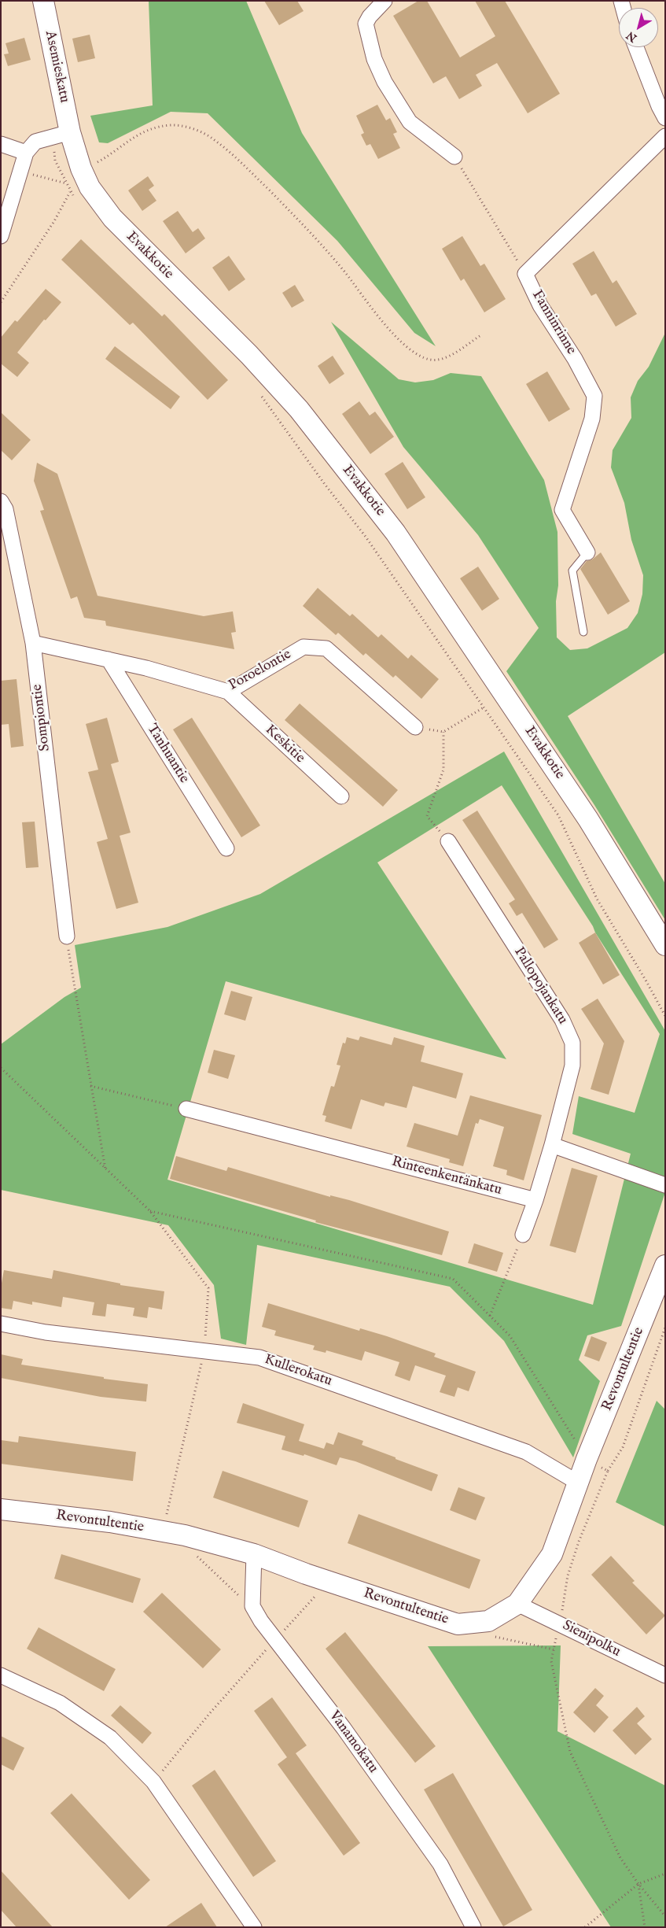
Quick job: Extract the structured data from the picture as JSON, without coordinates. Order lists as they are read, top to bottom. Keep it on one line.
{"streets":{"street":["Asemieskatu","Evakkotie","Fanninrinne","Poroelontie","Sompiontie","Keskitie","Tanhuantie","Pallopojankatu","Rinteenkentänkatu","Revontultentie","Kullerokatu","Sienipolku","Vanamokatu"]},"crossings":[["Asemieskatu","Evakkotie"],["Poroelontie","Sompiontie"],["Poroelontie","Keskitie"],["Poroelontie","Tanhuantie"],["Revontultentie","Kullerokatu"],["Revontultentie","Sienipolku"]],"north":"bottom left"}
